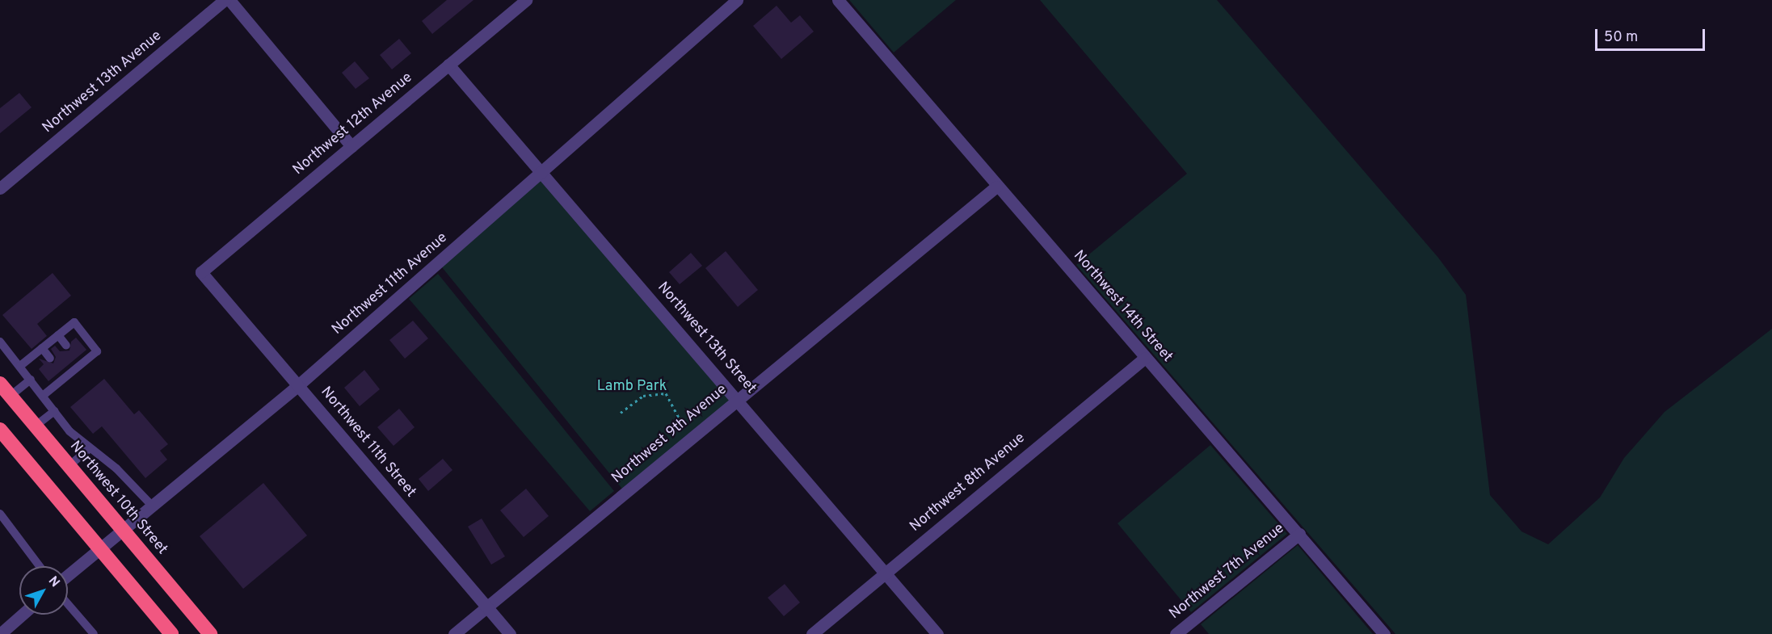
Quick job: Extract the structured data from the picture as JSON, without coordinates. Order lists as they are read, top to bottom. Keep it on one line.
{"streets":{"highway":["Northwest 10th Street"],"street":["Northwest 13th Avenue","Northwest 12th Avenue","Northwest 11th Avenue","Northwest 14th Street","Northwest 13th Street","Northwest 9th Avenue","Northwest 11th Street","Northwest 8th Avenue","Northwest 7th Avenue"]},"crossings":[["Northwest 12th Avenue","Northwest 13th Street"],["Northwest 12th Avenue","Northwest 11th Street"],["Northwest 11th Avenue","Northwest 13th Street"],["Northwest 11th Avenue","Northwest 11th Street"],["Northwest 11th Avenue","Northwest 10th Street"],["Northwest 14th Street","Northwest 9th Avenue"],["Northwest 14th Street","Northwest 8th Avenue"],["Northwest 14th Street","Northwest 7th Avenue"],["Northwest 13th Street","Northwest 9th Avenue"],["Northwest 13th Street","Northwest 8th Avenue"],["Northwest 9th Avenue","Northwest 11th Street"]],"parks":["Lamb Park"],"scale_bar":"50 m","north":"top right"}
